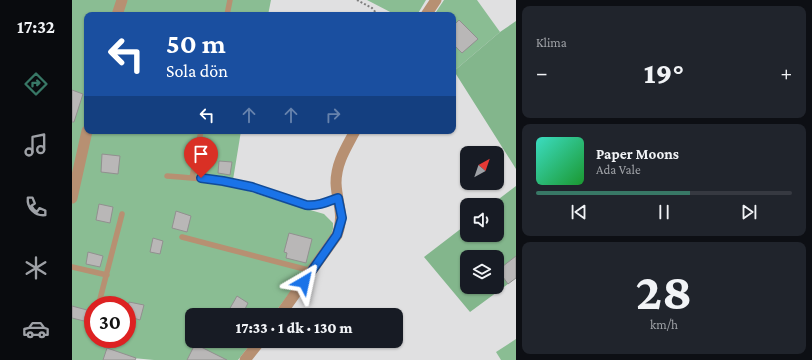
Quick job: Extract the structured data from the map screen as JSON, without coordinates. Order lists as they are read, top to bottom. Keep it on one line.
{"north":"top right","page":{"tabs":"17:32","tile":["Klima",["28","km/h"]],"turn":["50 m","Sola dön"],"heat":["−","19°","+"],"song":["Paper Moons","Ada Vale"],"limit":"30","trip":"17:33 · 1 dk · 130 m"}}
